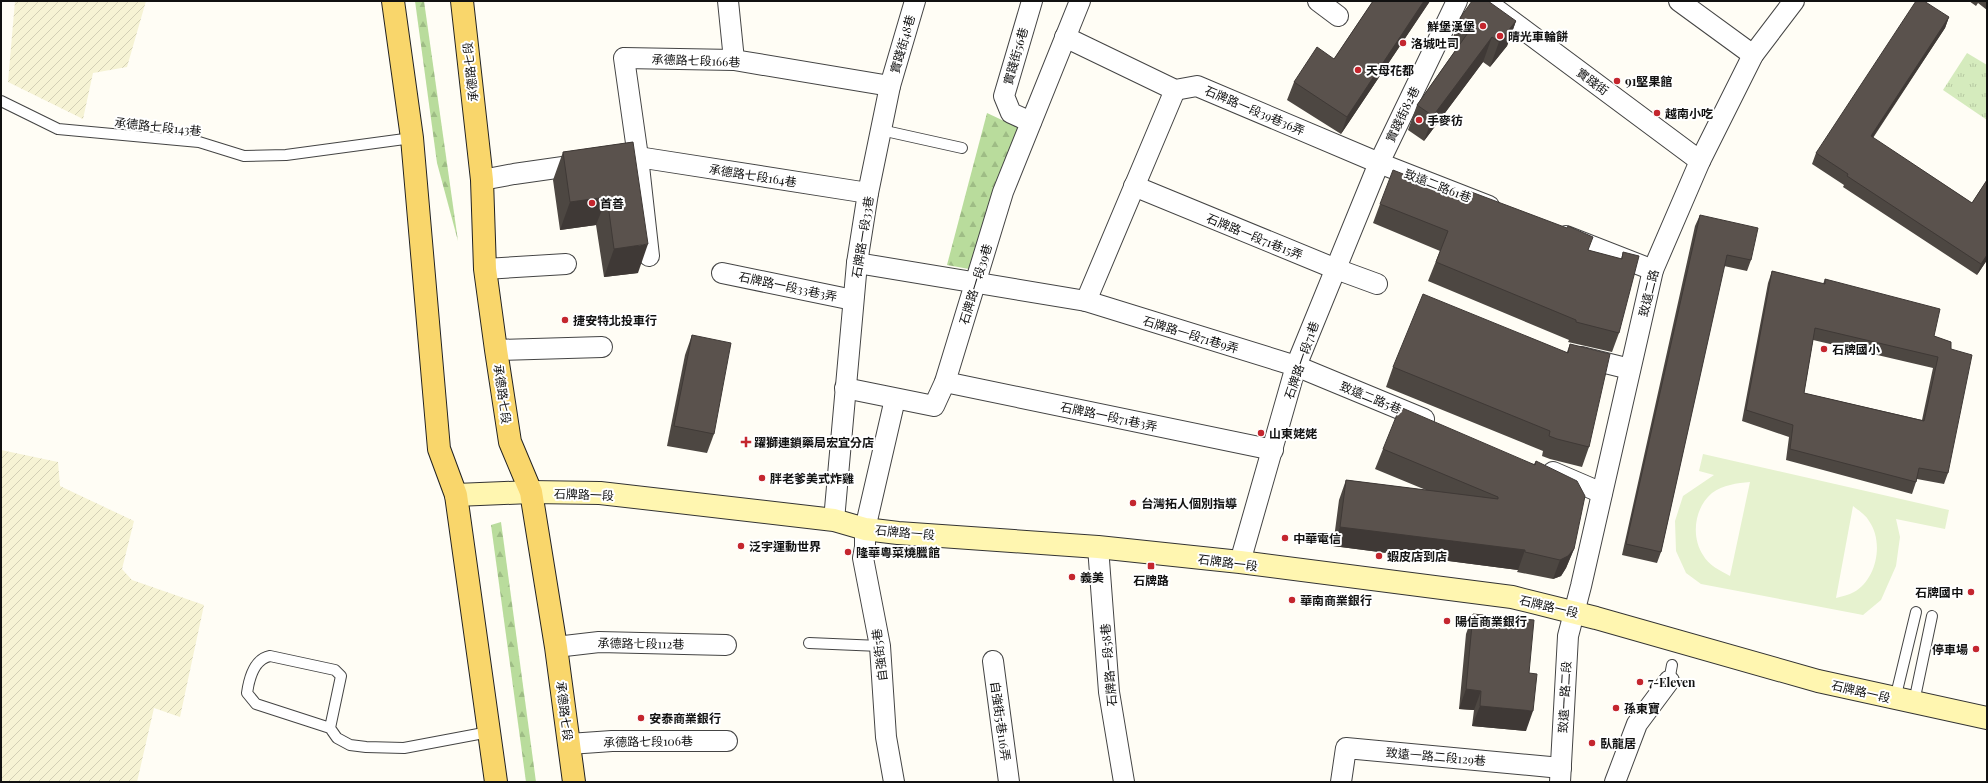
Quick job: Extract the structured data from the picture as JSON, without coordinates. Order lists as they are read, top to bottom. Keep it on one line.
{"streets":{"main road":["承德路七段"],"street":["實踐街48巷","實踐街56巷","承德路七段166巷","實踐街","石牌路一段39巷36弄","實踐街82巷","承德路七段164巷","致遠二路61巷","石牌路一段71巷15弄","石牌路一段33巷","石牌路一段39巷","石牌路一段33巷3弄","致遠二路","石牌路一段71巷9弄","石牌路一段71巷","致遠二路5巷","石牌路一段71巷3弄","石牌路一段","承德路七段112巷","自強街5巷","石牌路一段58巷","致遠一路二段","自強街5巷116弄","承德路七段106巷","致遠一路二段129巷"],"lane":["承德路七段143巷"]},"crossings":[["實踐街48巷","承德路七段166巷"],["實踐街48巷","石牌路一段33巷"],["實踐街56巷","石牌路一段39巷"],["承德路七段166巷","承德路七段164巷"],["承德路七段166巷","石牌路一段33巷"],["承德路七段","承德路七段164巷"],["承德路七段","石牌路一段"],["承德路七段","承德路七段112巷"],["承德路七段","承德路七段106巷"],["實踐街","致遠二路"],["石牌路一段39巷36弄","實踐街82巷"],["石牌路一段39巷36弄","致遠二路61巷"],["石牌路一段39巷36弄","石牌路一段71巷"],["實踐街82巷","致遠二路61巷"],["實踐街82巷","石牌路一段71巷"],["承德路七段164巷","石牌路一段33巷"],["致遠二路61巷","石牌路一段71巷"],["石牌路一段71巷15弄","石牌路一段71巷"],["石牌路一段33巷","石牌路一段33巷3弄"],["石牌路一段33巷","石牌路一段71巷9弄"],["石牌路一段33巷","石牌路一段"],["石牌路一段39巷","石牌路一段71巷9弄"],["石牌路一段39巷","石牌路一段71巷3弄"],["致遠二路","石牌路一段"],["致遠二路","致遠一路二段"],["石牌路一段71巷9弄","石牌路一段71巷"],["石牌路一段71巷9弄","致遠二路5巷"],["石牌路一段71巷","致遠二路5巷"],["石牌路一段71巷","石牌路一段71巷3弄"],["石牌路一段71巷","石牌路一段"],["石牌路一段","自強街5巷"],["石牌路一段","石牌路一段58巷"],["石牌路一段","致遠一路二段"],["致遠一路二段","致遠一路二段129巷"]],"places":{"other":["鮮堡漢堡","晴光車輪餅","洛城吐司","天母花都","91堅果館","越南小吃","手麥彷","首善","捷安特北投車行","石牌國小","山東姥姥","胖老爹美式炸雞","台灣拓人個別指導","中華電信","泛宇運動世界","隆華粵菜燒臘館","蝦皮店到店","義美","石牌國中","華南商業銀行","陽信商業銀行","停車場","7-Eleven","孫東寶","安泰商業銀行","臥龍居"],"health":["躍獅連鎖藥局宏宜分店"],"transit":["石牌路"]}}
